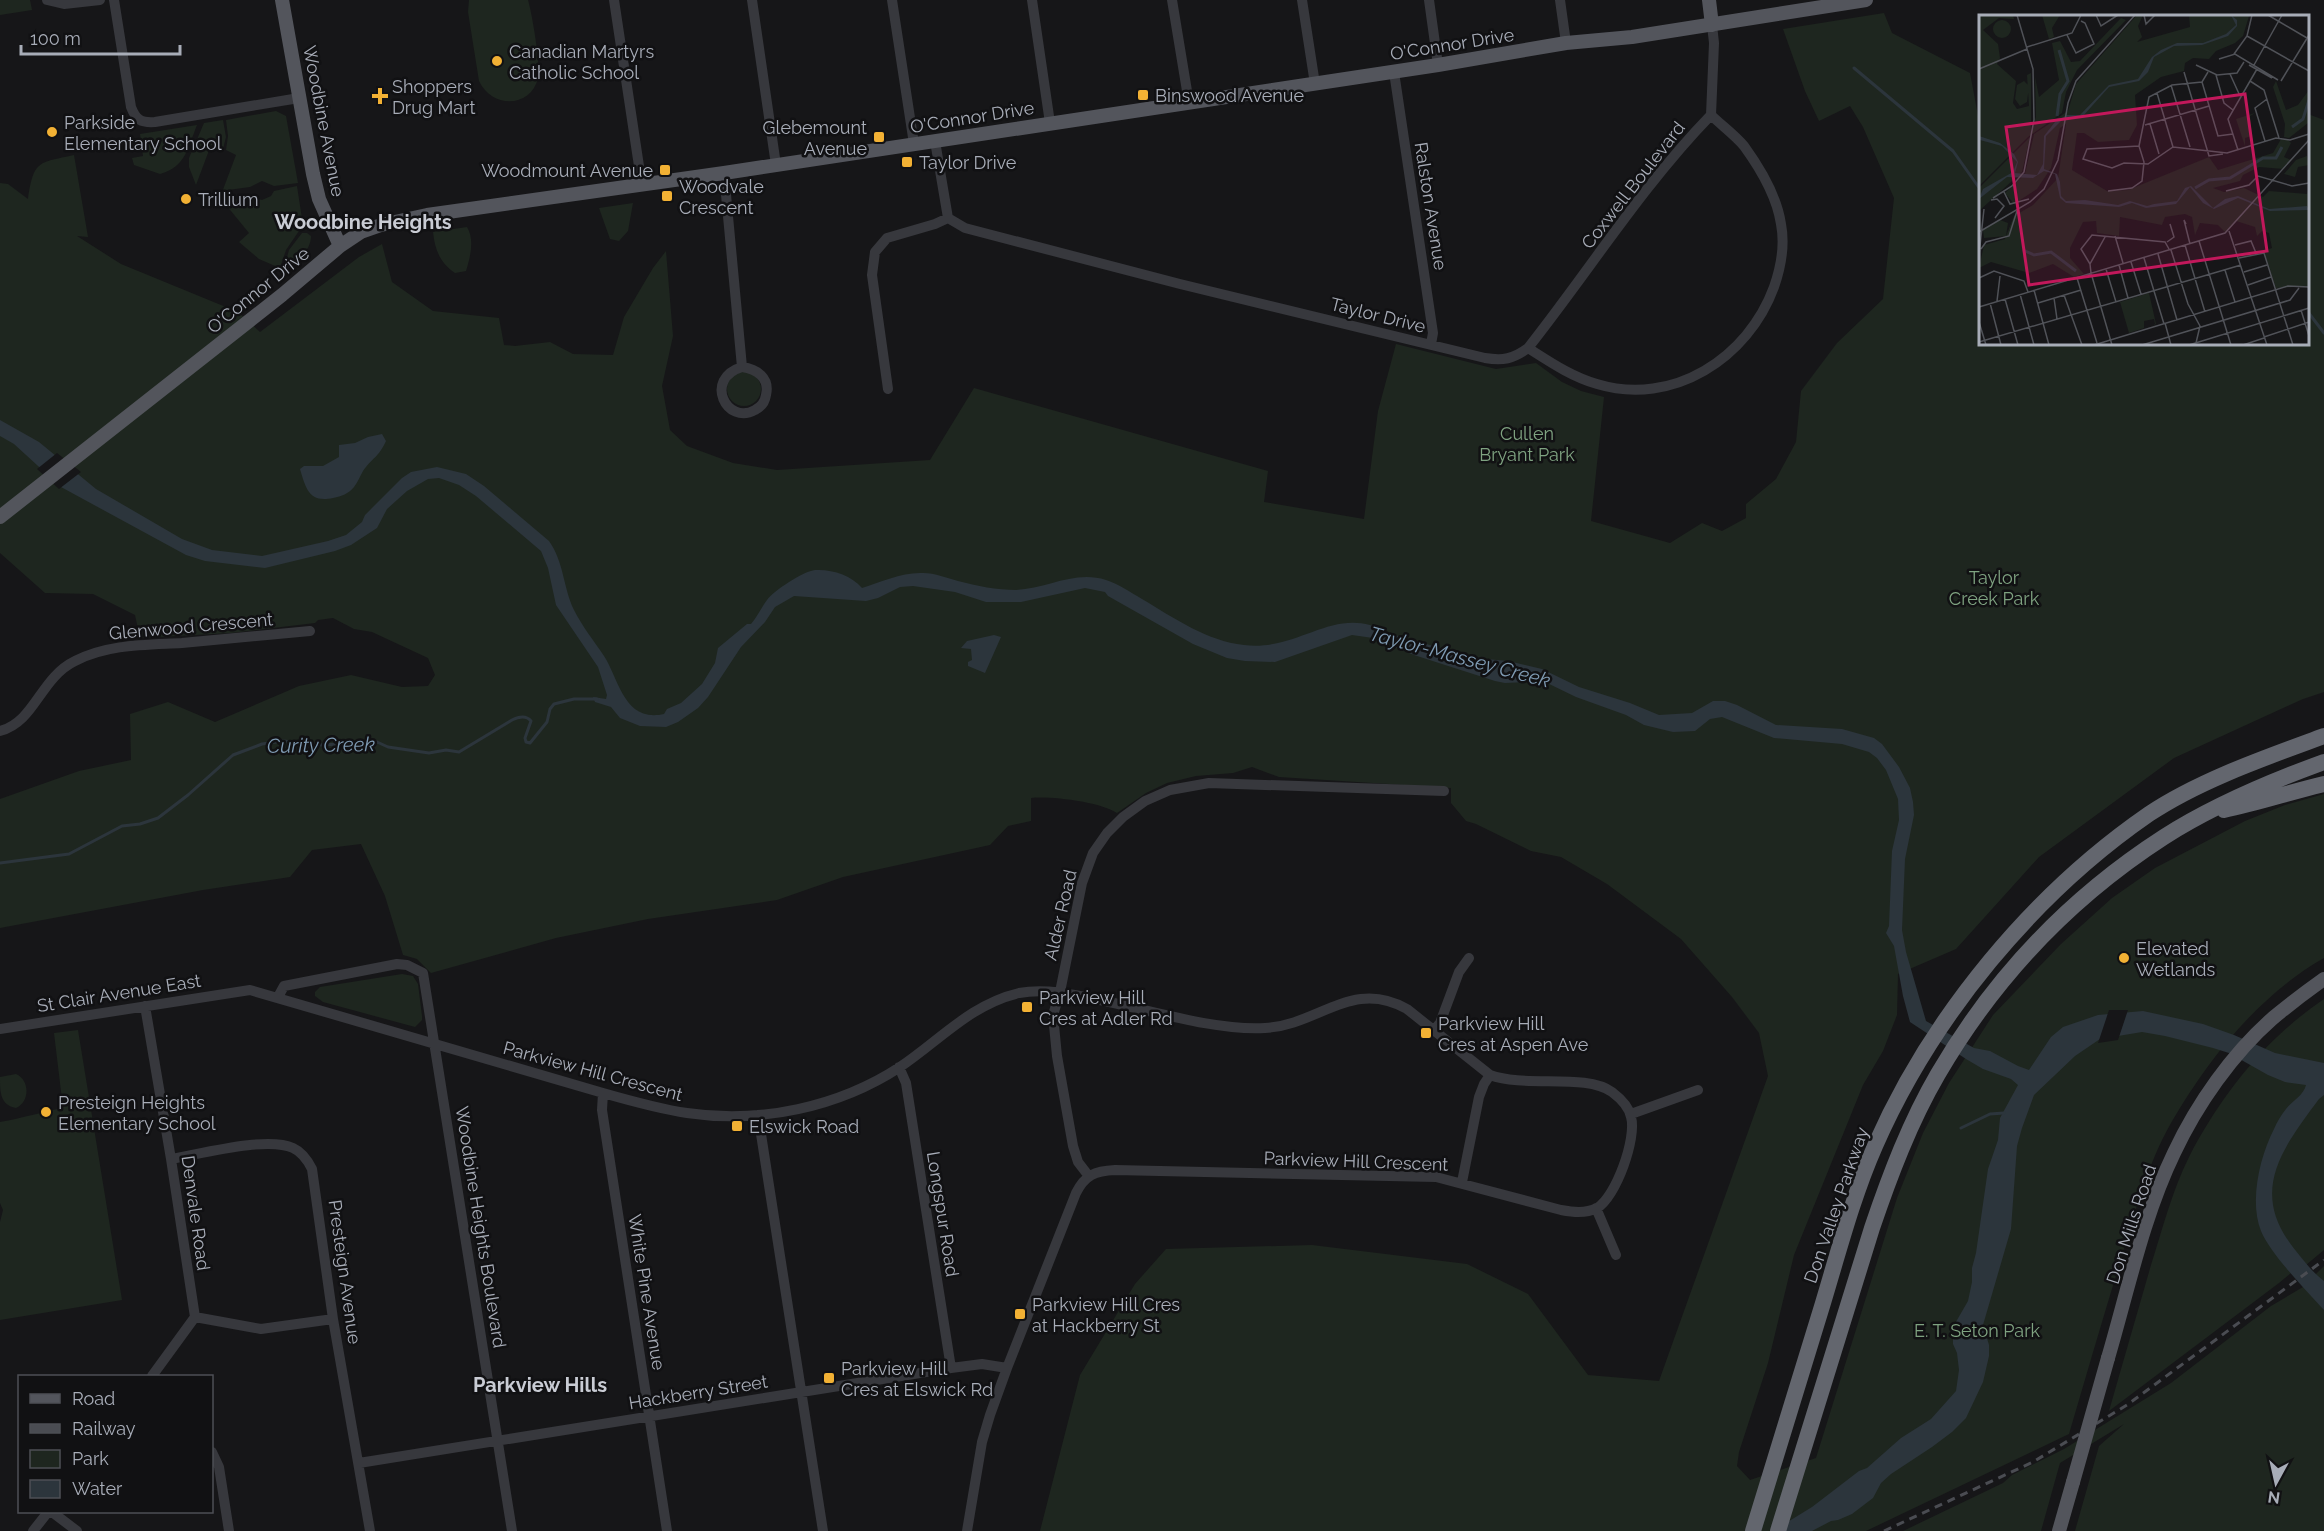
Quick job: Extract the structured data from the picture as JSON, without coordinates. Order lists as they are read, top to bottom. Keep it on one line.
{"streets":{"highway":["Don Valley Parkway"],"main road":["O'Connor Drive","Woodbine Avenue","Don Mills Road"],"street":["Coxwell Boulevard","Ralston Avenue","Taylor Drive","Glenwood Crescent","Alder Road","St Clair Avenue East","Parkview Hill Crescent","Denvale Road","Longspur Road","Woodbine Heights Boulevard","Presteign Avenue","White Pine Avenue","Hackberry Street"]},"crossings":[["O'Connor Drive","Woodbine Avenue"],["O'Connor Drive","Coxwell Boulevard"],["O'Connor Drive","Ralston Avenue"],["Coxwell Boulevard","Taylor Drive"],["Ralston Avenue","Taylor Drive"],["Alder Road","Parkview Hill Crescent"],["St Clair Avenue East","Parkview Hill Crescent"],["St Clair Avenue East","Denvale Road"],["Parkview Hill Crescent","Longspur Road"],["Parkview Hill Crescent","Woodbine Heights Boulevard"],["Parkview Hill Crescent","White Pine Avenue"],["Denvale Road","Presteign Avenue"],["Longspur Road","Hackberry Street"],["Woodbine Heights Boulevard","Hackberry Street"],["Presteign Avenue","Hackberry Street"],["White Pine Avenue","Hackberry Street"]],"districts":["Woodbine Heights","Parkview Hills"],"water":["Taylor-Massey Creek","Curity Creek"],"parks":["Cullen Bryant Park","Taylor Creek Park","E. T. Seton Park"],"places":{"other":["Canadian Martyrs Catholic School","Parkside Elementary School","Trillium","Elevated Wetlands","Presteign Heights Elementary School"],"transit":["Binswood Avenue","Glebemount Avenue","Taylor Drive","Woodmount Avenue","Woodvale Crescent","Parkview Hill Cres at Adler Rd","Parkview Hill Cres at Aspen Ave","Elswick Road","Parkview Hill Cres at Hackberry St","Parkview Hill Cres at Elswick Rd"],"health":["Shoppers Drug Mart"]},"legend":["Road","Railway","Park","Water"],"scale_bar":"100 m","north":"bottom"}
